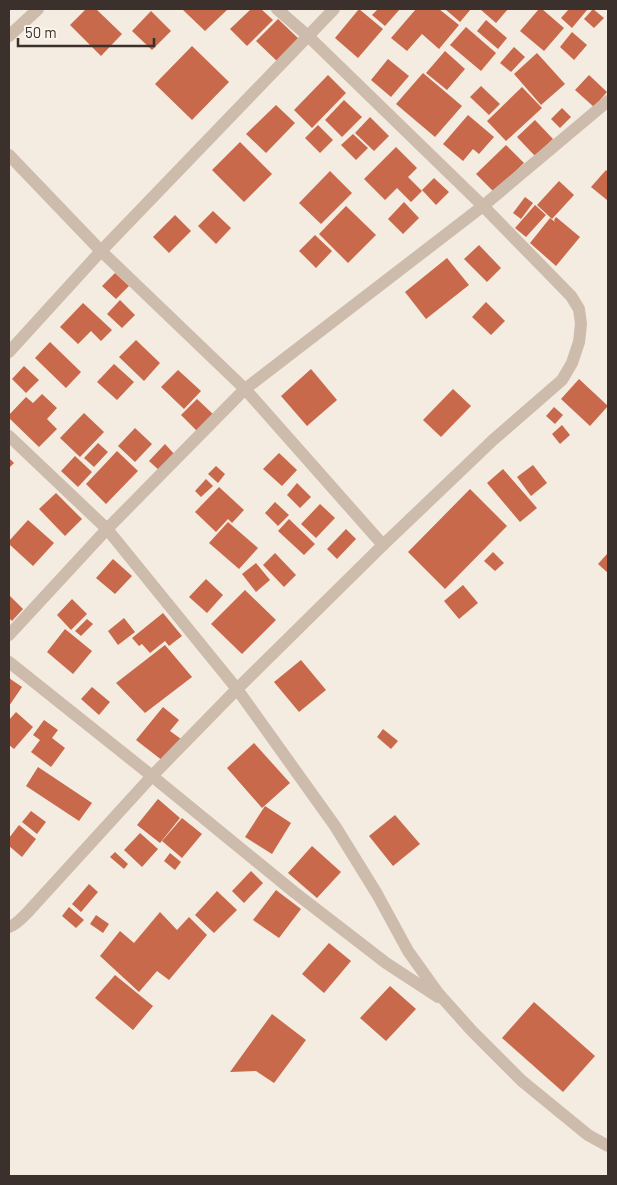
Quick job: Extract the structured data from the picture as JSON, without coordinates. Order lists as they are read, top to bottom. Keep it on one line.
{"scale_bar":"50 m"}
